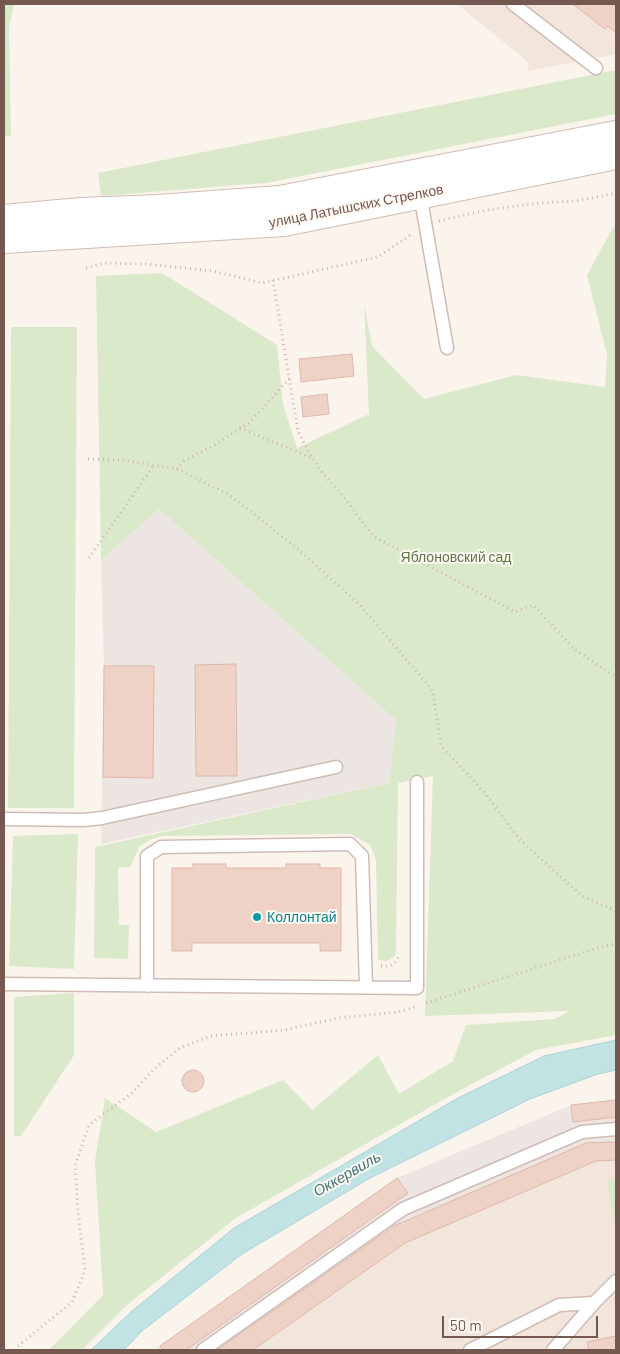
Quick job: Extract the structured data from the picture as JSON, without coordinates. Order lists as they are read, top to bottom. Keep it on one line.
{"streets":{"street":["улица Латышских Стрелков"]},"water":["Оккервиль"],"parks":["Яблоновский сад"],"places":["Коллонтай"],"scale_bar":"50 m"}
